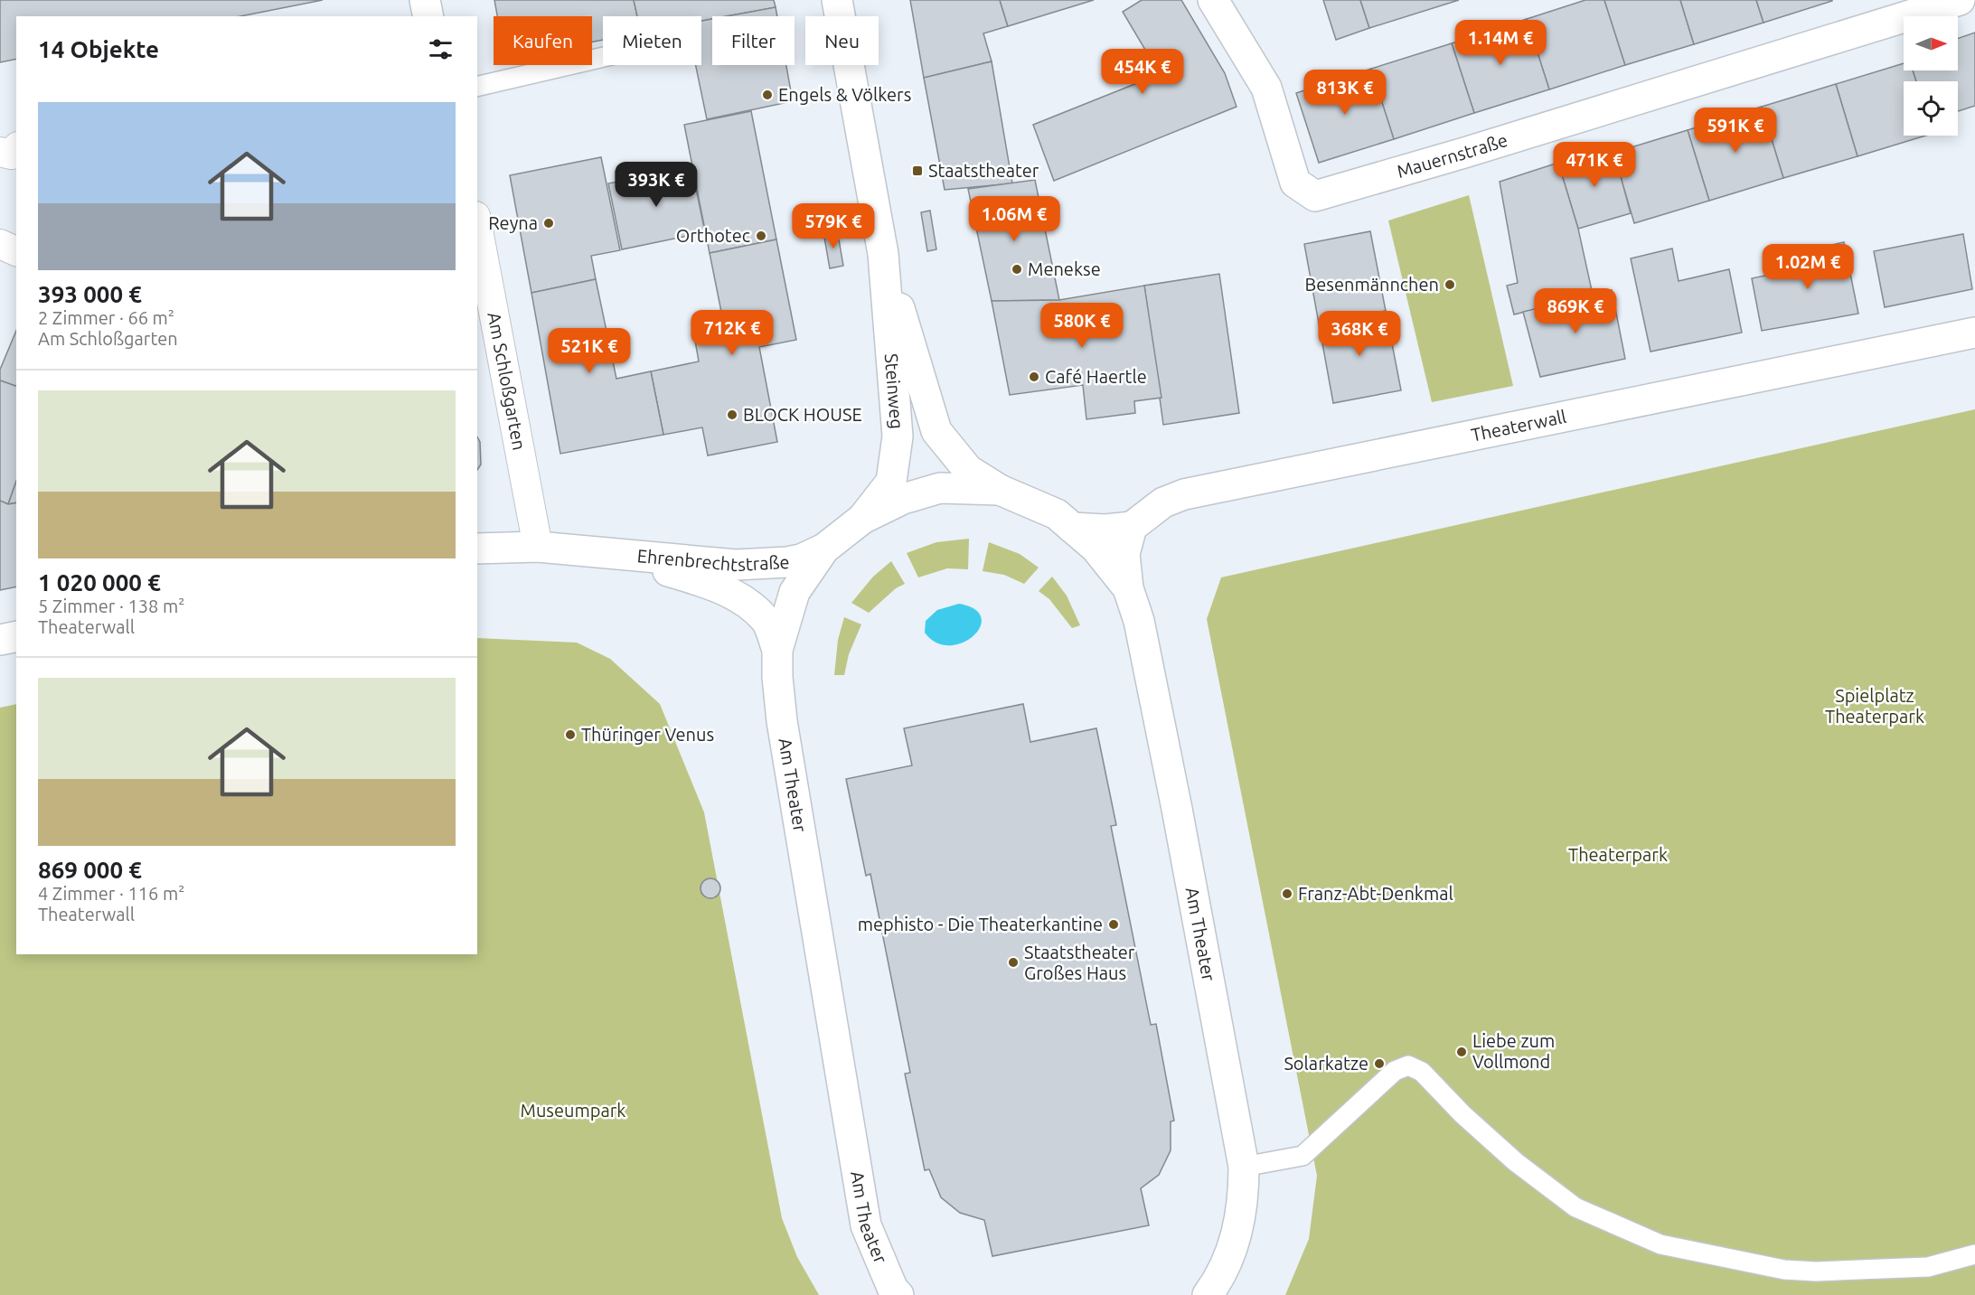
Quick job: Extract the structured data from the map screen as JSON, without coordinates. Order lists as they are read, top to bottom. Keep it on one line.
{"streets":{"street":["Mauernstraße","Am Schloßgarten","Steinweg","Theaterwall","Ehrenbrechtstraße","Am Theater"]},"crossings":[["Am Schloßgarten","Ehrenbrechtstraße"],["Steinweg","Am Theater"],["Ehrenbrechtstraße","Am Theater"]],"parks":["Spielplatz Theaterpark","Theaterpark","Museumpark"],"places":{"other":["Engels & Völkers","Reyna","Orthotec","Menekse","Besenmännchen","Café Haertle","BLOCK HOUSE","Thüringer Venus","Franz-Abt-Denkmal","mephisto - Die Theaterkantine","Staatstheater Großes Haus","Liebe zum Vollmond","Solarkatze"],"transit":["Staatstheater"]},"north":"right","page":{"chip":["Kaufen","Mieten","Filter","Neu"],"heading":"14 Objekte","price":["1.14M €","454K €","813K €","591K €","471K €","393K €","1.06M €","579K €","1.02M €","869K €","580K €","712K €","368K €","521K €"],"list":[{"name":"393 000 €","note":"2 Zimmer · 66 m² · Am Schloßgarten"},{"name":"1 020 000 €","note":"5 Zimmer · 138 m² · Theaterwall"},{"name":"869 000 €","note":"4 Zimmer · 116 m² · Theaterwall"}]}}
